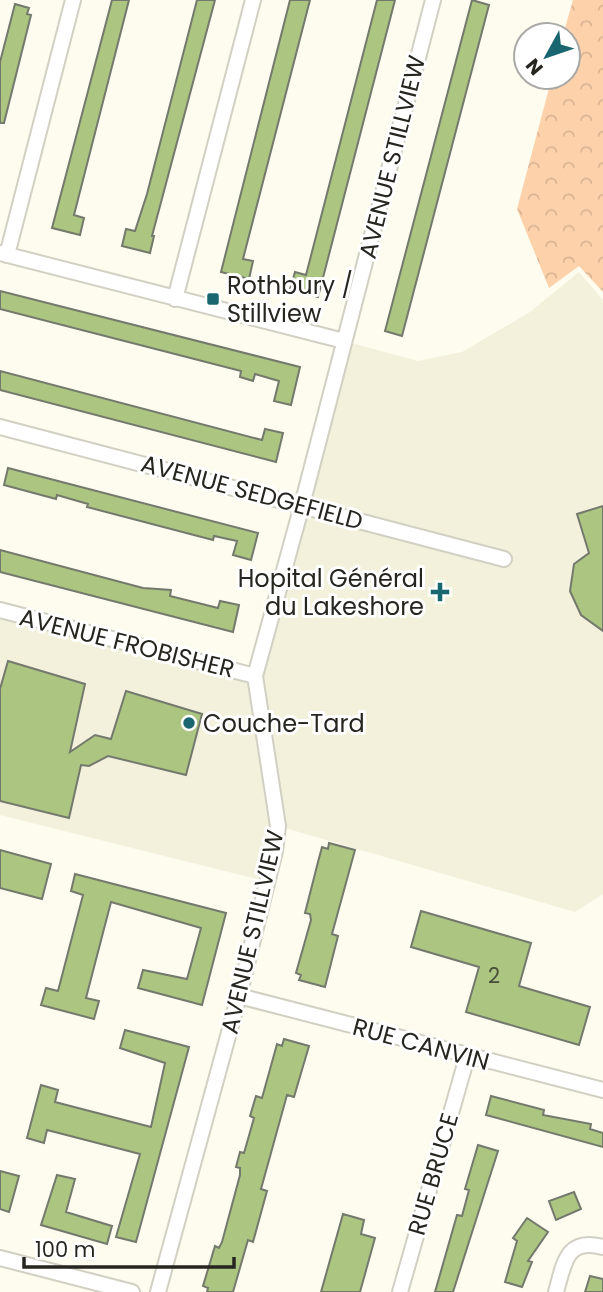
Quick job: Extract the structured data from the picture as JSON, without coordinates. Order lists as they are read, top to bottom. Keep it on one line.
{"streets":{"street":["AVENUE STILLVIEW","AVENUE SEDGEFIELD","AVENUE FROBISHER","RUE CANVIN","RUE BRUCE"]},"crossings":[["AVENUE STILLVIEW","AVENUE SEDGEFIELD"],["AVENUE STILLVIEW","AVENUE FROBISHER"],["AVENUE STILLVIEW","RUE CANVIN"],["RUE CANVIN","RUE BRUCE"]],"places":{"transit":["Rothbury / Stillview"],"health":["Hopital Général du Lakeshore"],"other":["Couche-Tard"]},"house_numbers":["2"],"scale_bar":"100 m","north":"bottom left"}
